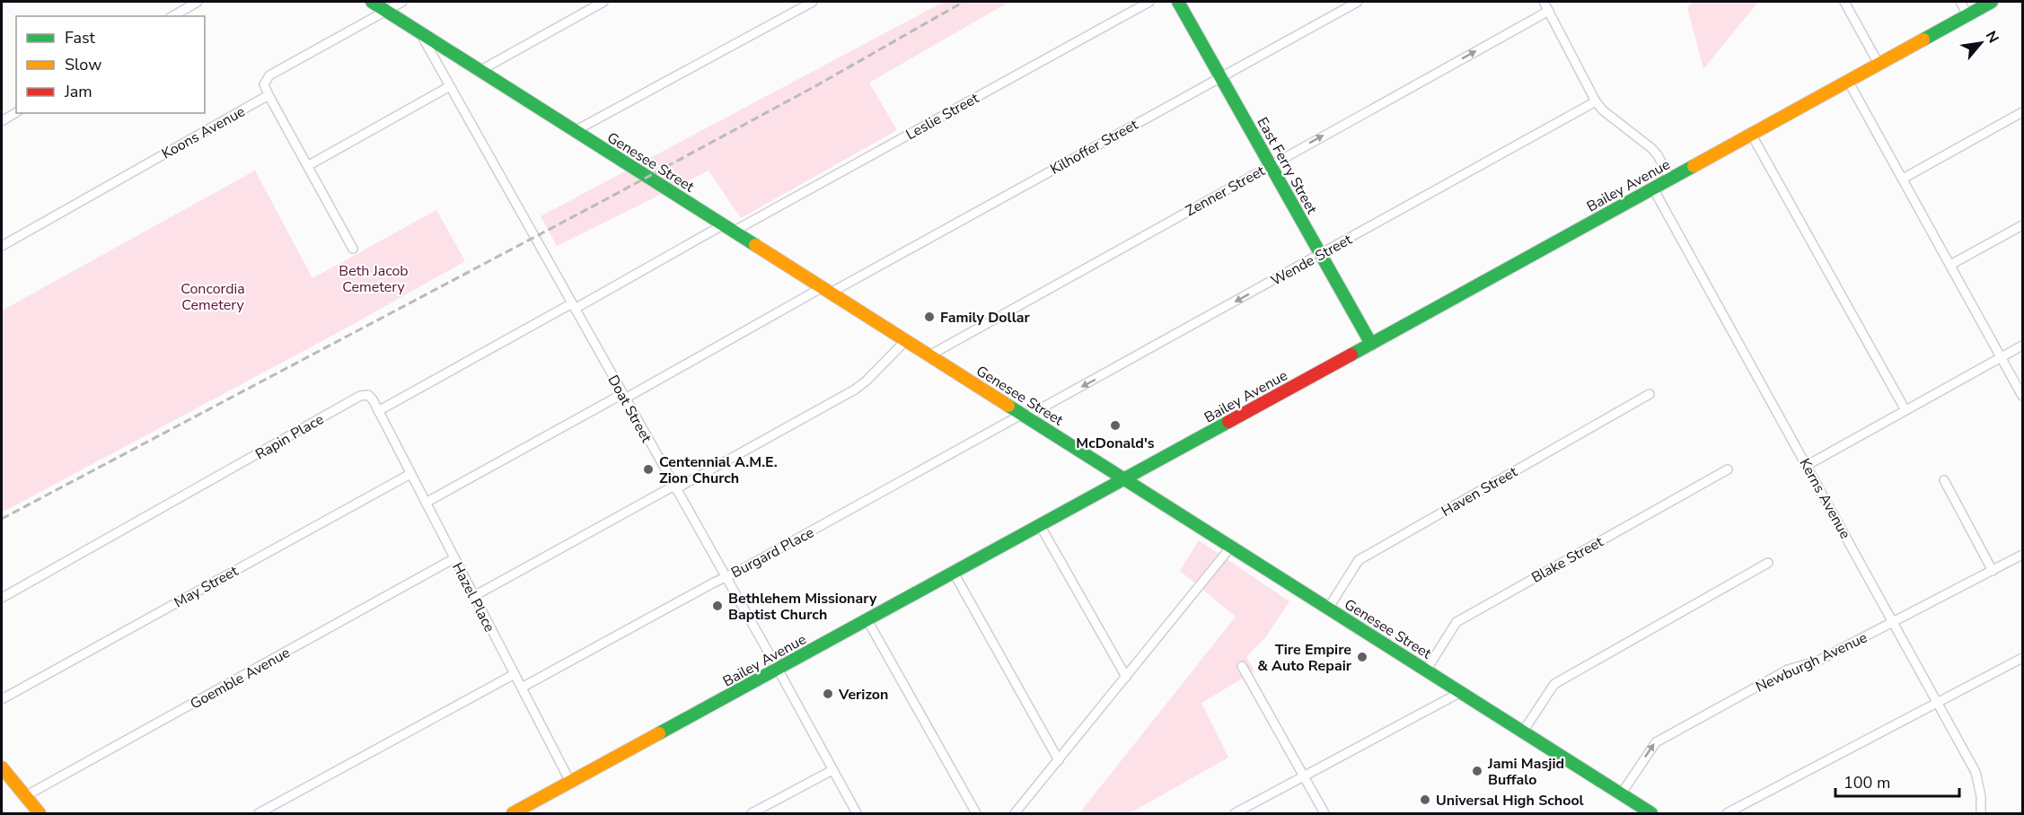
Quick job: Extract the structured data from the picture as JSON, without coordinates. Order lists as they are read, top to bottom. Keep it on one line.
{"streets":{"main road":["Genesee Street","East Ferry Street","Bailey Avenue"],"street":["Leslie Street","Koons Avenue","Kilhoffer Street","Zenner Street","Wende Street","Doat Street","Rapin Place","Haven Street","Kerns Avenue","Burgard Place","Blake Street","May Street","Hazel Place","Newburgh Avenue","Goemble Avenue"]},"crossings":[["Leslie Street","Genesee Street"],["Kilhoffer Street","Genesee Street"],["Kilhoffer Street","East Ferry Street"],["Genesee Street","Bailey Avenue"],["Genesee Street","Zenner Street"],["Genesee Street","Wende Street"],["Genesee Street","Doat Street"],["Genesee Street","Haven Street"],["Genesee Street","Burgard Place"],["Genesee Street","Blake Street"],["Genesee Street","Newburgh Avenue"],["East Ferry Street","Bailey Avenue"],["East Ferry Street","Zenner Street"],["East Ferry Street","Wende Street"],["Bailey Avenue","Doat Street"],["Bailey Avenue","Kerns Avenue"],["Bailey Avenue","Hazel Place"],["Wende Street","Burgard Place"],["Doat Street","Burgard Place"],["Rapin Place","Hazel Place"],["Kerns Avenue","Newburgh Avenue"],["Burgard Place","Hazel Place"],["May Street","Hazel Place"],["Hazel Place","Goemble Avenue"]],"one_way":["Zenner Street","Wende Street","Newburgh Avenue"],"parks":["Beth Jacob Cemetery","Concordia Cemetery"],"places":["Family Dollar","McDonald's","Centennial A.M.E. Zion Church","Bethlehem Missionary Baptist Church","Tire Empire & Auto Repair","Verizon","Jami Masjid Buffalo","Universal High School"],"legend":["Fast","Slow","Jam"],"scale_bar":"100 m","north":"top right"}
